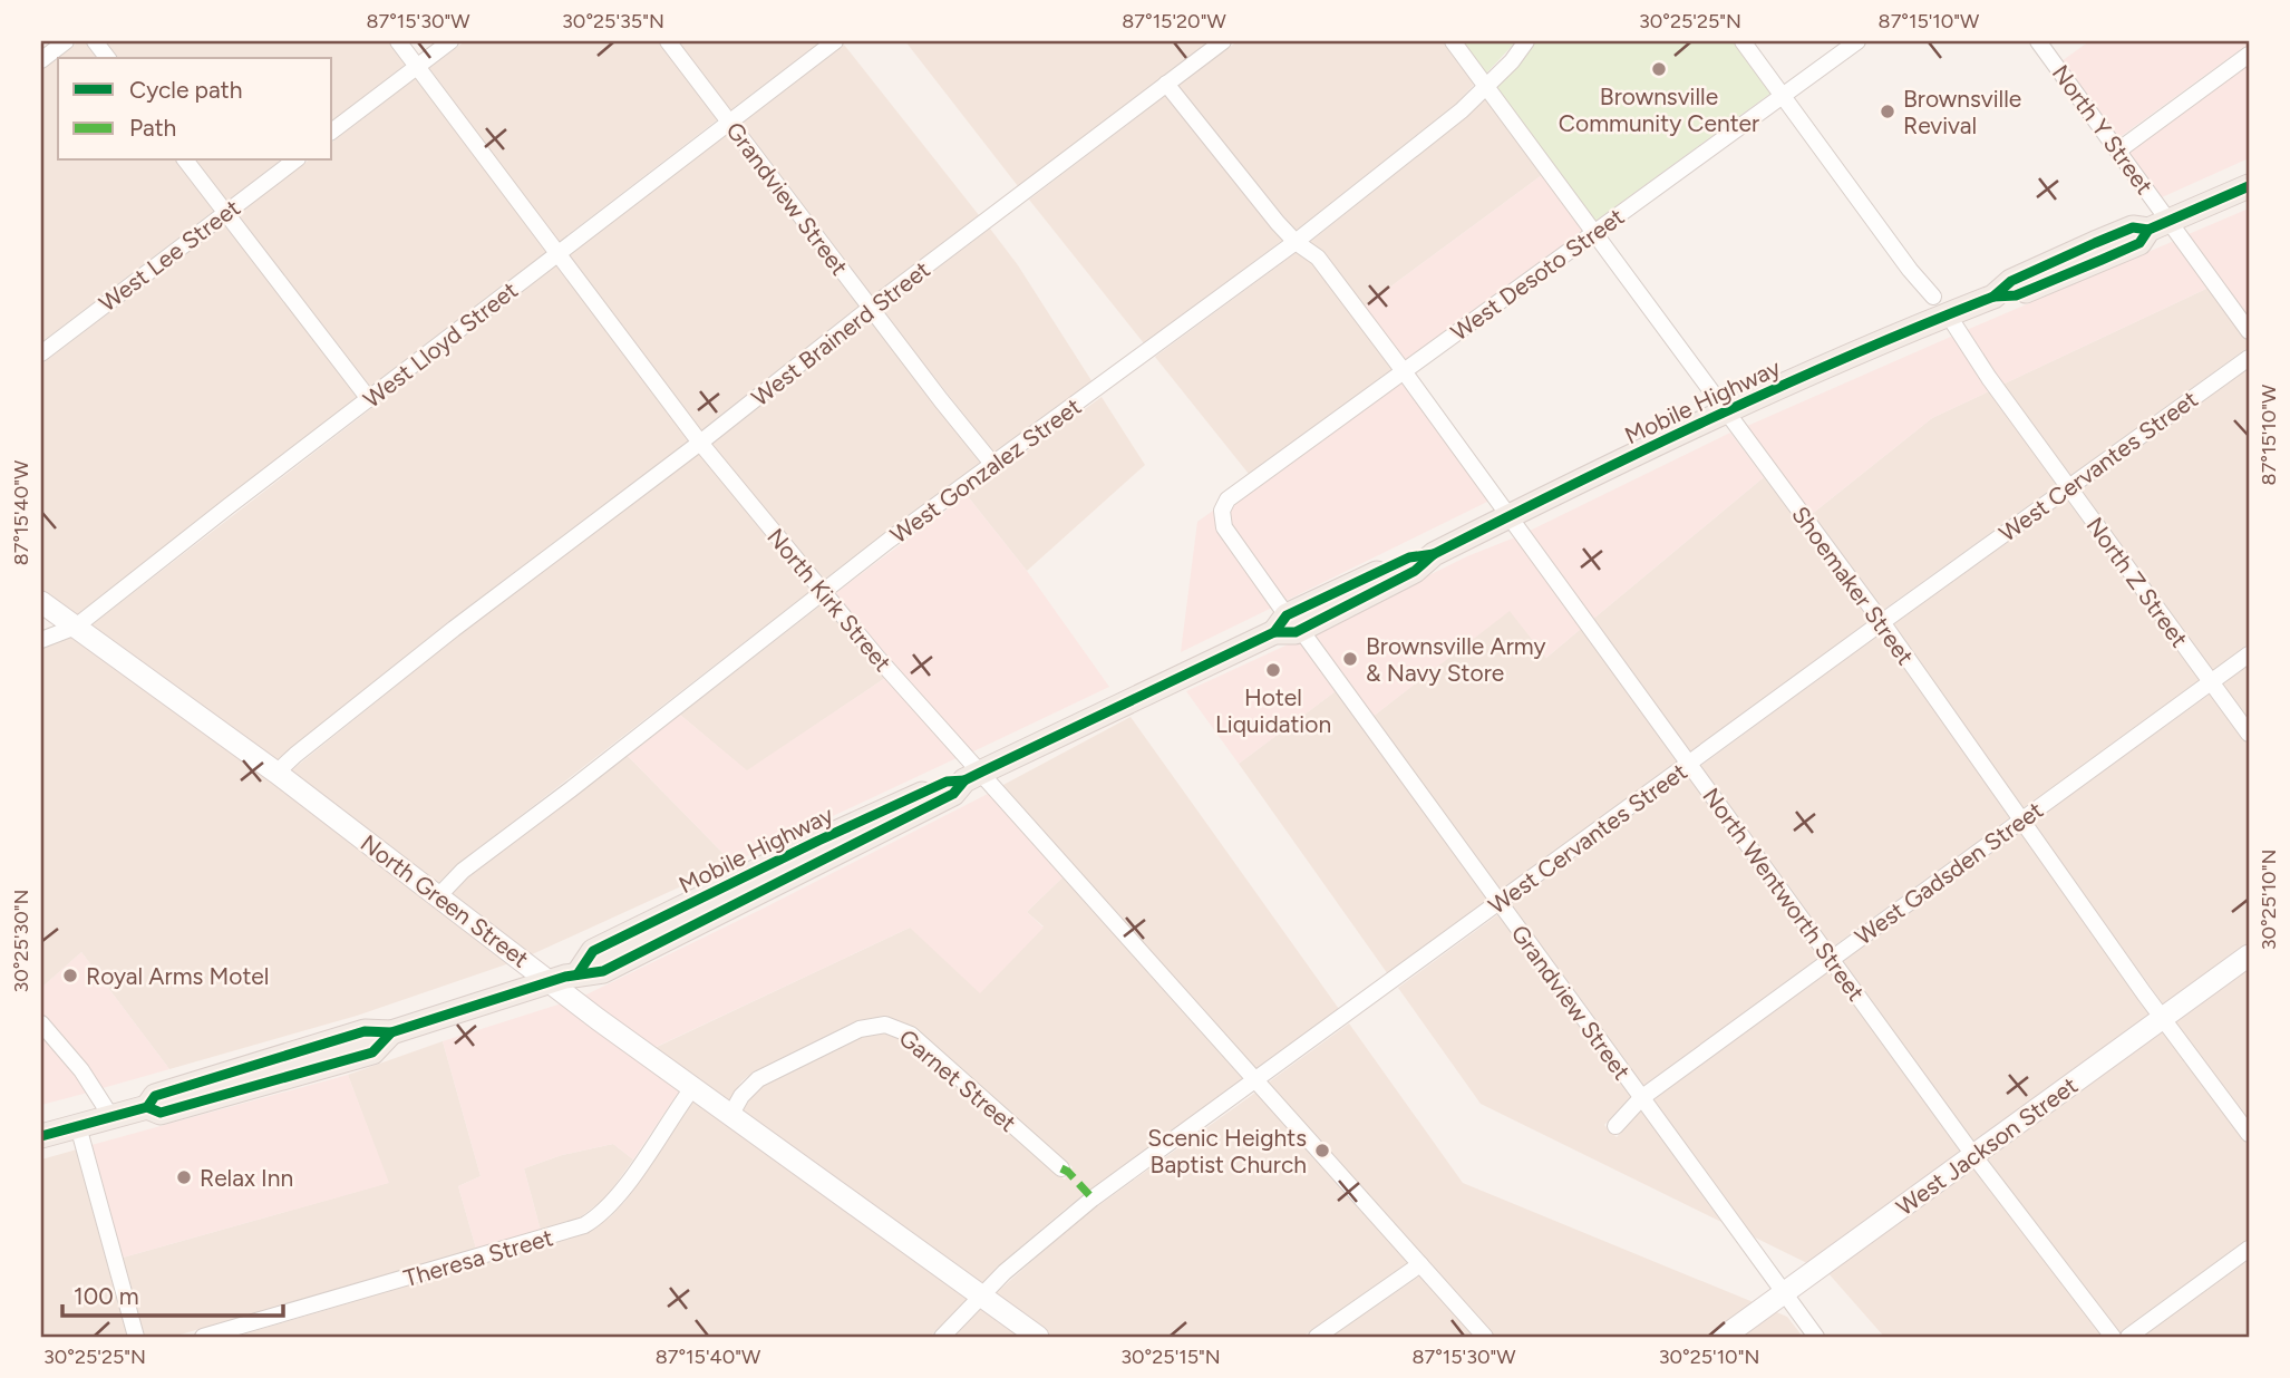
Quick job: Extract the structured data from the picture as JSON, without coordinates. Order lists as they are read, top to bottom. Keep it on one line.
{"streets":{"main road":["Mobile Highway"],"street":["North Y Street","Grandview Street","West Lee Street","West Desoto Street","West Brainerd Street","West Lloyd Street","West Cervantes Street","West Gonzalez Street","North Z Street","Shoemaker Street","North Kirk Street","West Gadsden Street","North Wentworth Street","North Green Street","Garnet Street","West Jackson Street","Theresa Street"]},"crossings":[["North Y Street","Mobile Highway"],["Grandview Street","West Desoto Street"],["Grandview Street","West Brainerd Street"],["Grandview Street","West Lloyd Street"],["Grandview Street","Mobile Highway"],["Grandview Street","West Cervantes Street"],["Grandview Street","West Gonzalez Street"],["Grandview Street","West Gadsden Street"],["Grandview Street","West Jackson Street"],["West Desoto Street","North Z Street"],["West Desoto Street","Shoemaker Street"],["West Desoto Street","North Wentworth Street"],["West Brainerd Street","North Kirk Street"],["West Brainerd Street","North Wentworth Street"],["West Brainerd Street","North Green Street"],["West Lloyd Street","North Kirk Street"],["West Lloyd Street","North Green Street"],["Mobile Highway","North Z Street"],["Mobile Highway","Shoemaker Street"],["Mobile Highway","North Kirk Street"],["Mobile Highway","North Wentworth Street"],["Mobile Highway","North Green Street"],["West Cervantes Street","North Z Street"],["West Cervantes Street","Shoemaker Street"],["West Cervantes Street","North Kirk Street"],["West Cervantes Street","North Wentworth Street"],["West Cervantes Street","North Green Street"],["West Gonzalez Street","Shoemaker Street"],["West Gonzalez Street","North Kirk Street"],["West Gonzalez Street","North Wentworth Street"],["West Gonzalez Street","North Green Street"],["North Z Street","West Gadsden Street"],["Shoemaker Street","West Gadsden Street"],["Shoemaker Street","West Jackson Street"],["West Gadsden Street","North Wentworth Street"],["North Wentworth Street","West Jackson Street"],["North Green Street","Garnet Street"],["North Green Street","Theresa Street"]],"places":["Brownsville Community Center","Brownsville Revival","Brownsville Army & Navy Store","Hotel Liquidation","Royal Arms Motel","Scenic Heights Baptist Church","Relax Inn"],"legend":["Cycle path","Path"],"scale_bar":"100 m","coordinates":["87°15'30\"W","30°25'35\"N","87°15'20\"W","30°25'25\"N","87°15'10\"W","87°15'40\"W","30°25'10\"N","30°25'30\"N","30°25'15\"N"]}
